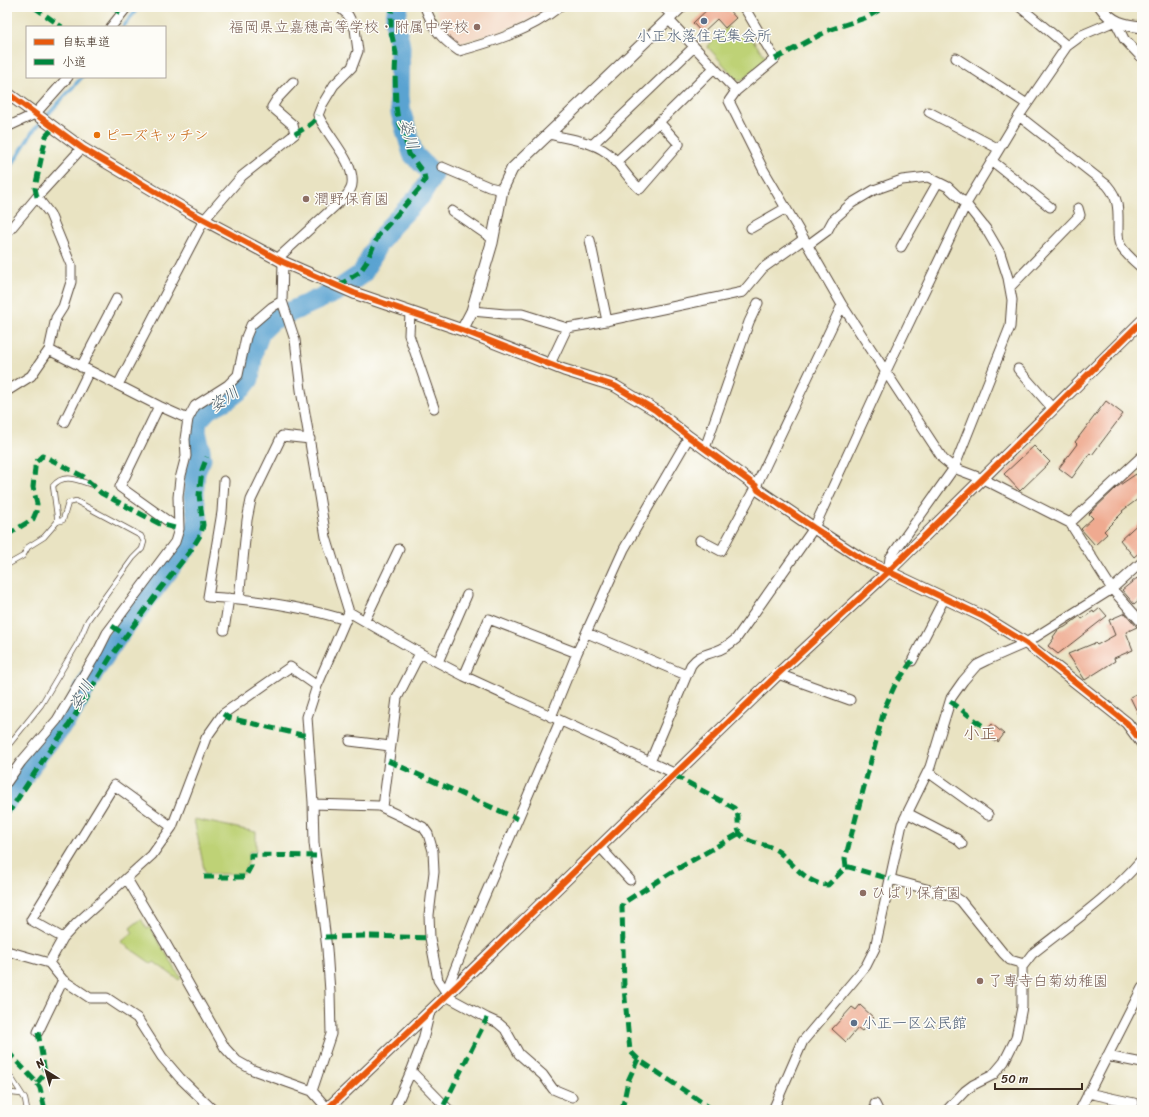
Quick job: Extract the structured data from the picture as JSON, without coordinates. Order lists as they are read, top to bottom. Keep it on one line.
{"districts":["小正"],"water":["姿川"],"places":["小正水落住宅集会所","福岡県立嘉穂高等学校・附属中学校","ピーズキッチン","潤野保育園","ひばり保育園","了専寺白菊幼稚園","小正一区公民館"],"legend":["自転車道","小道"],"scale_bar":"50 m","north":"top left"}
